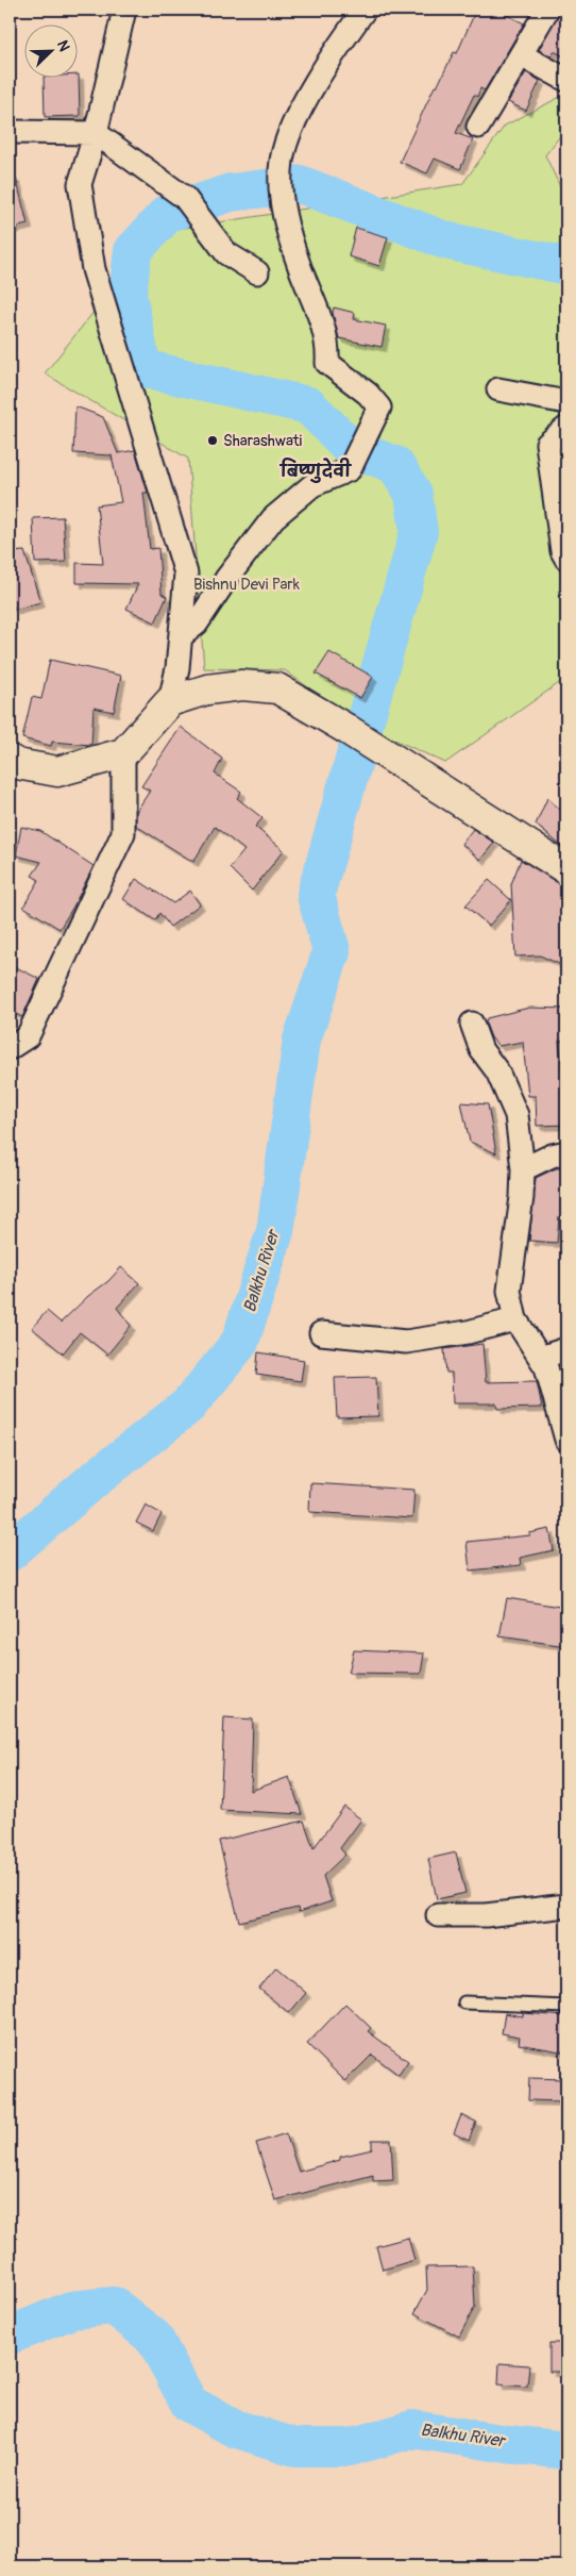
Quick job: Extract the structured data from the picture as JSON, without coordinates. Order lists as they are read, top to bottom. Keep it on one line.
{"districts":["बिष्णुदेवी"],"water":["Balkhu River"],"parks":["Bishnu Devi Park"],"places":["Sharashwati"],"north":"top right"}
